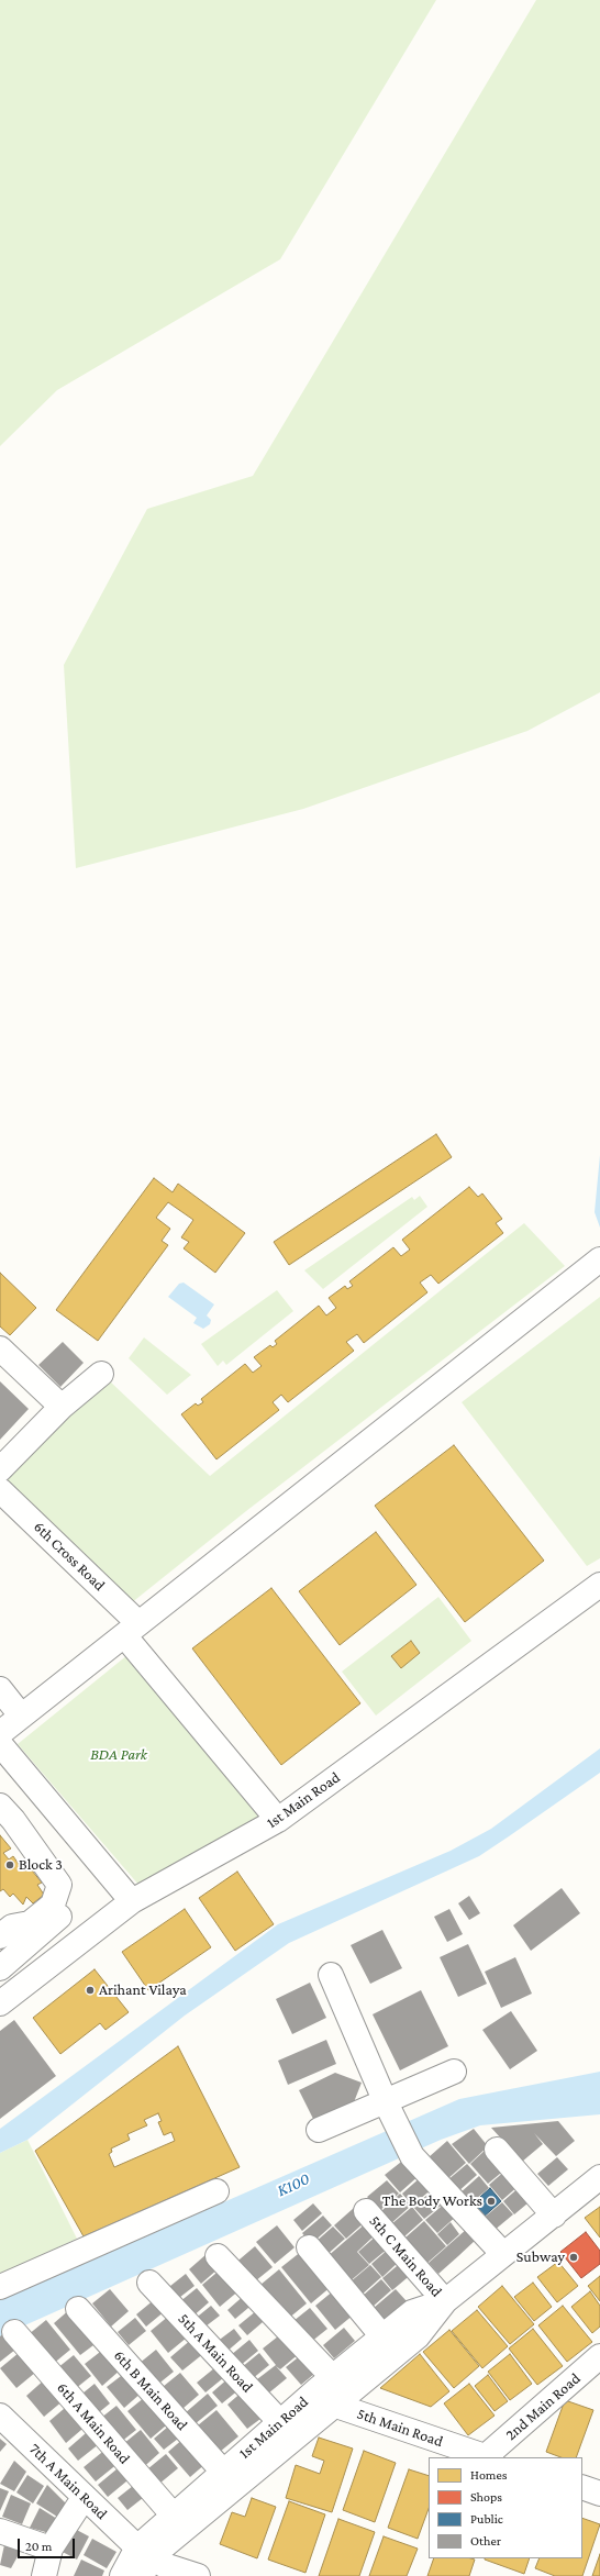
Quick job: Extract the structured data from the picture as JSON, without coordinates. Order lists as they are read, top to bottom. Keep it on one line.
{"streets":{"street":["6th Cross Road","1st Main Road","5th C Main Road","5th A Main Road","6th B Main Road","2nd Main Road","6th A Main Road","5th Main Road","7th A Main Road"]},"crossings":[["6th Cross Road","1st Main Road"],["1st Main Road","5th C Main Road"],["1st Main Road","5th A Main Road"],["1st Main Road","6th B Main Road"],["1st Main Road","6th A Main Road"],["1st Main Road","5th Main Road"],["1st Main Road","7th A Main Road"],["2nd Main Road","5th Main Road"]],"water":["K100"],"parks":["BDA Park"],"places":["Block 3","Arihant Vilaya","The Body Works","Subway"],"legend":["Homes","Shops","Public","Other"],"scale_bar":"20 m"}
